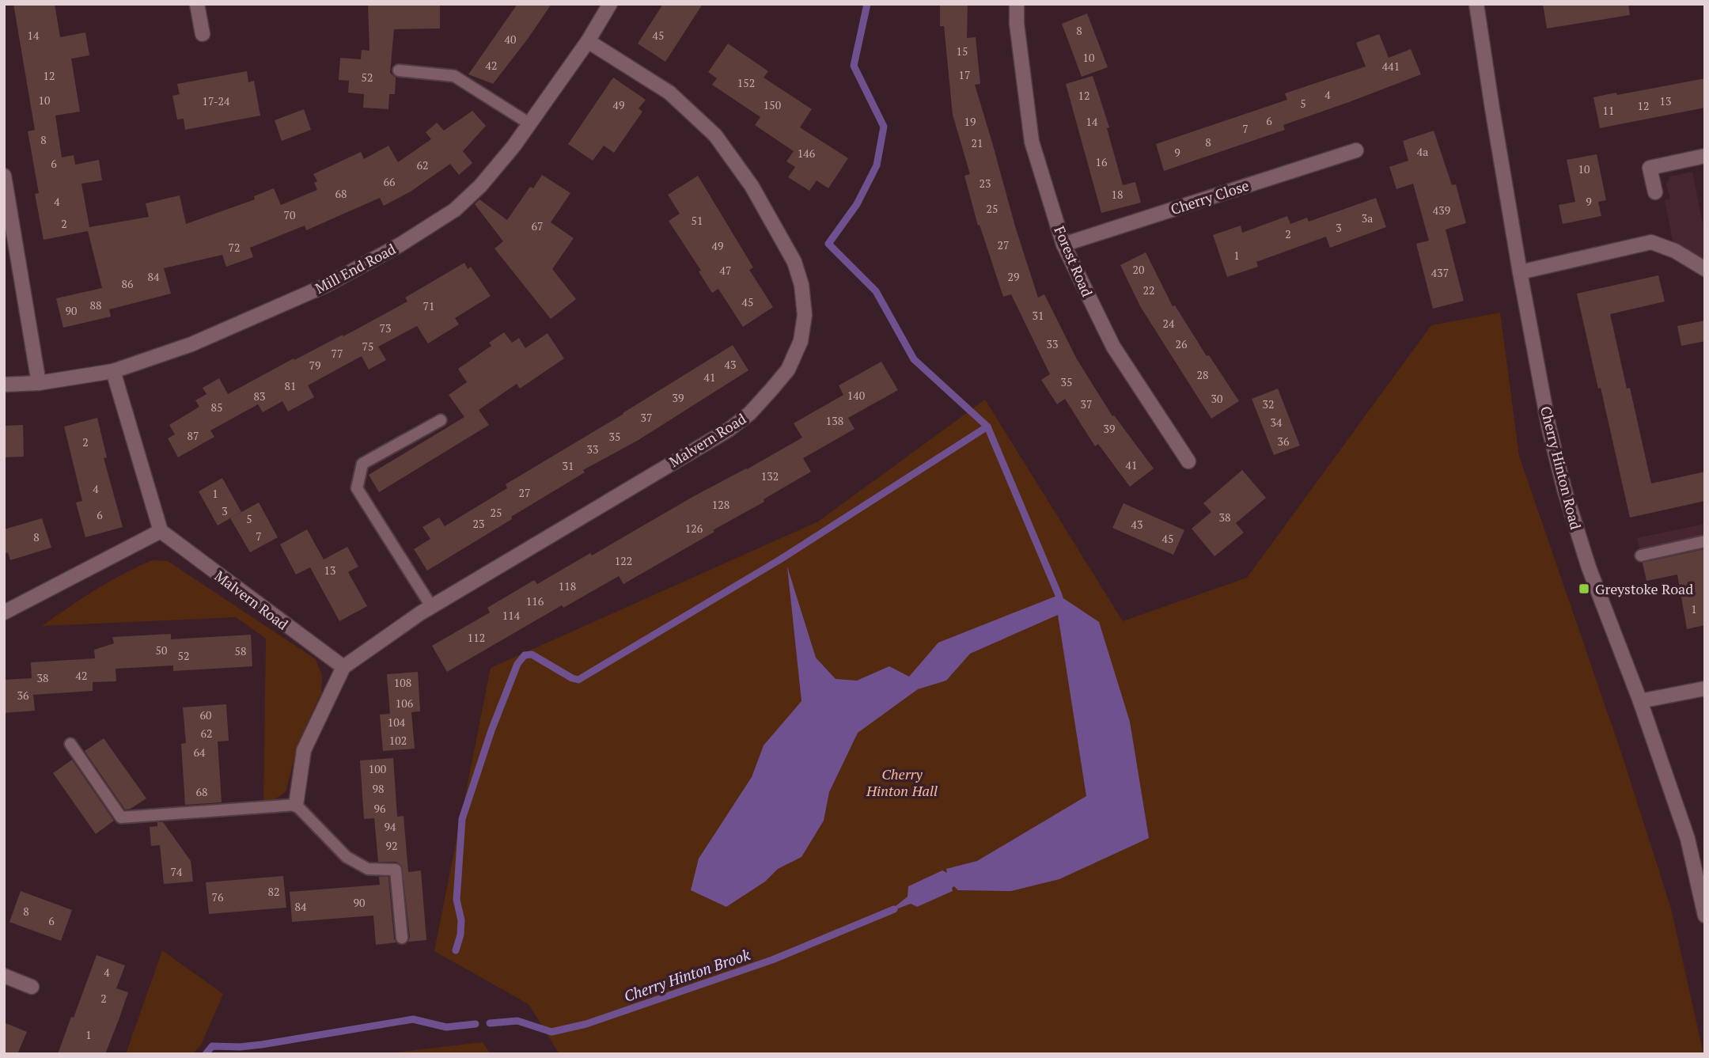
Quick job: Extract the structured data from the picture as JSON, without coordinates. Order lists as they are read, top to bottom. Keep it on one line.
{"streets":{"street":["Cherry Close","Forest Road","Mill End Road","Malvern Road","Cherry Hinton Road"]},"crossings":[["Cherry Close","Forest Road"],["Mill End Road","Malvern Road"]],"water":["Cherry Hinton Brook"],"parks":["Cherry Hinton Hall"],"places":{"transit":["Greystoke Road"]},"house_numbers":["8","14","45","40","15","10","42","441","17","12","52","152","4","12","10","17-24","13","5","49","150","12","11","6","19","14","7","8","8","21","4a","9","146","16","6","62","10","66","23","68","18","4","9","25","439","70","3a","51","2","67","3","2","27","49","72","1","20","47","437","84","29","86","22","45","88","71","90","31","24","73","33","26","75","77","43","79","28","41","35","81","140","83","39","30","37","32","85","37","138","34","39","87","35","36","2","33","41","31","132","4","27","1","128","3","25","6","38","5","23","43","126","7","8","45","122","13","118","116","1","114","112","50","58","52","42","38","108","36","106","60","104","62","102","64","100","98","68","96","94","92","74","82","76","90","84","8","6","4","2","1"]}
